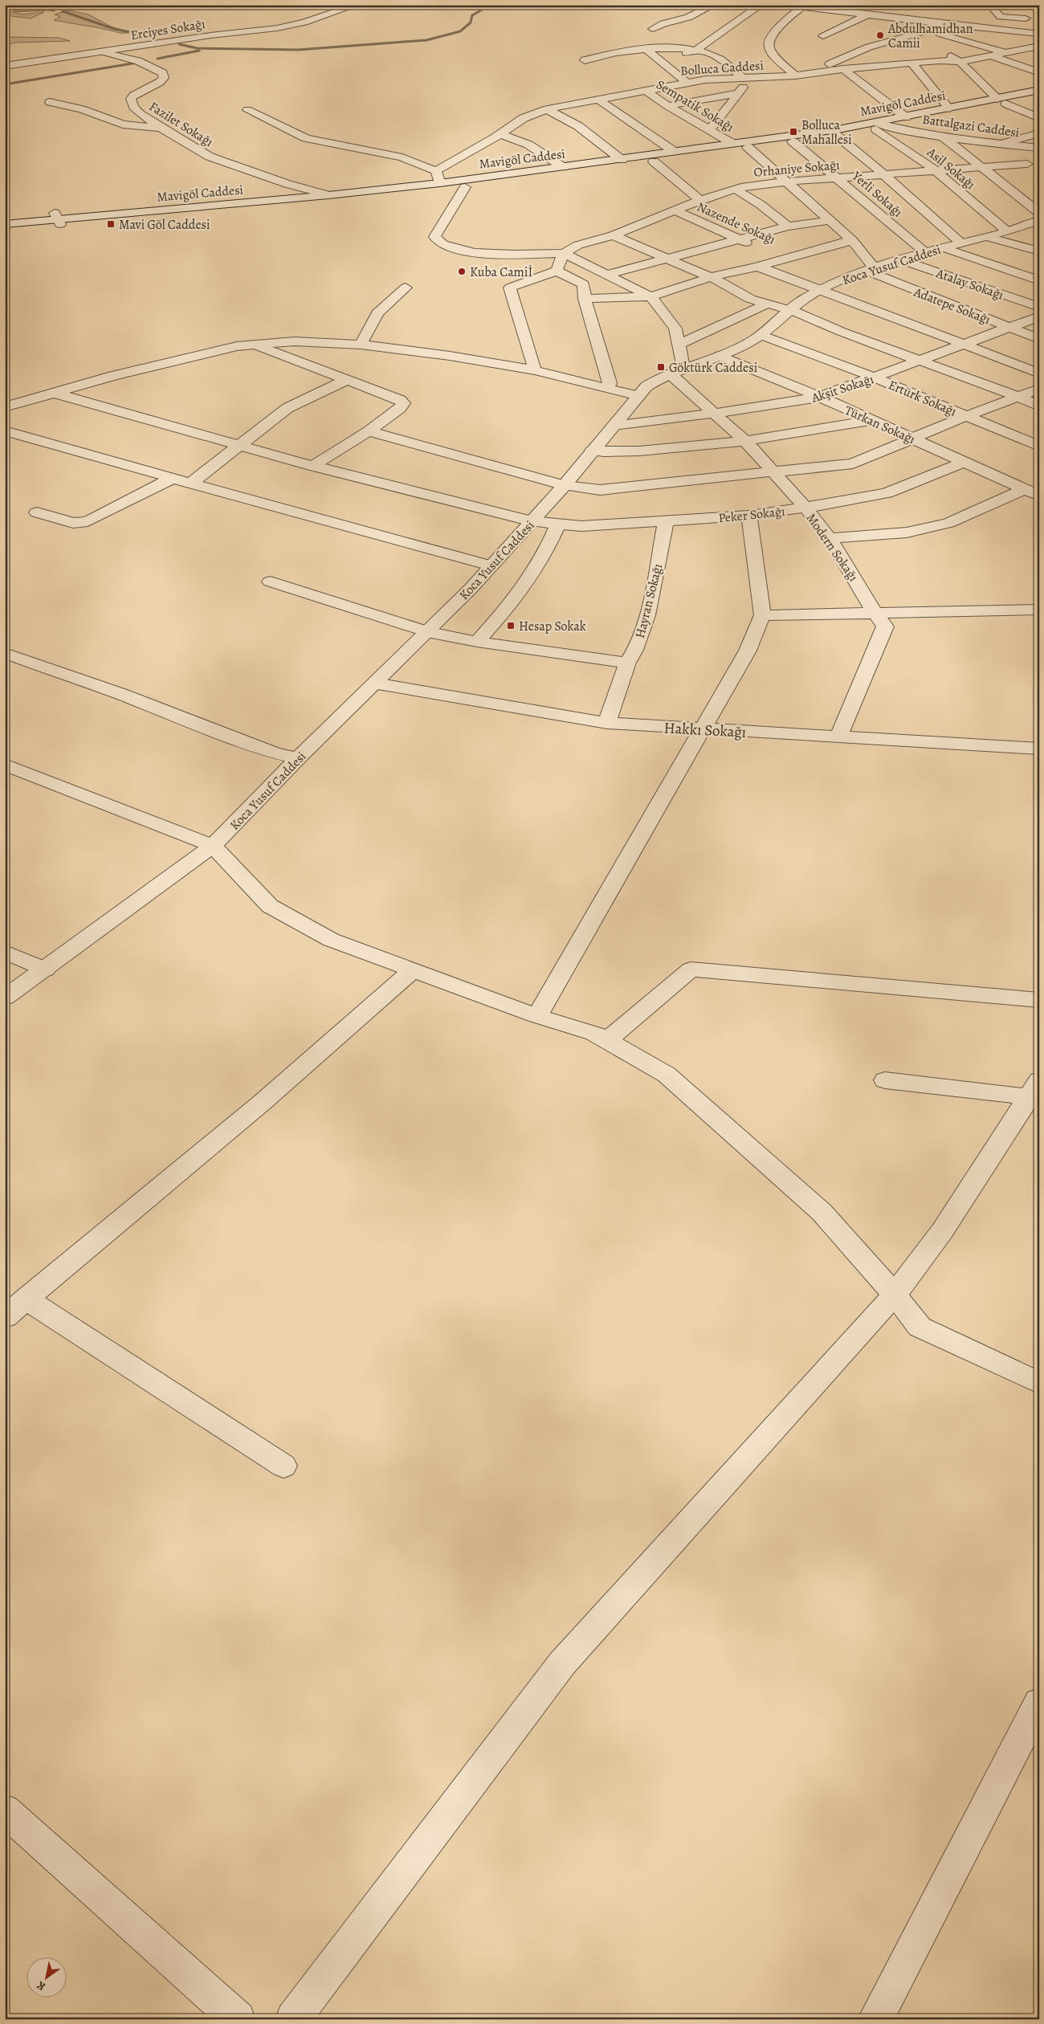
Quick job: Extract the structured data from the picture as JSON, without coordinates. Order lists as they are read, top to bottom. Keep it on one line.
{"streets":{"street":["Erciyes Sokağı","Bolluca Caddesi","Mavigöl Caddesi","Sempatik Sokağı","Fazilet Sokağı","Battalgazi Caddesi","Orhaniye Sokağı","Asil Sokağı","Yerli Sokağı","Nazende Sokağı","Koca Yusuf Caddesi","Atalay Sokağı","Adatepe Sokağı","Akşit Sokağı","Ertürk Sokağı","Türkan Sokağı","Peker Sokağı","Modern Sokağı","Hayran Sokağı","Hakkı Sokağı"]},"crossings":[["Erciyes Sokağı","Fazilet Sokağı"],["Bolluca Caddesi","Sempatik Sokağı"],["Mavigöl Caddesi","Sempatik Sokağı"],["Mavigöl Caddesi","Fazilet Sokağı"],["Mavigöl Caddesi","Battalgazi Caddesi"],["Mavigöl Caddesi","Asil Sokağı"],["Mavigöl Caddesi","Yerli Sokağı"],["Battalgazi Caddesi","Orhaniye Sokağı"],["Battalgazi Caddesi","Asil Sokağı"],["Orhaniye Sokağı","Asil Sokağı"],["Orhaniye Sokağı","Yerli Sokağı"],["Orhaniye Sokağı","Nazende Sokağı"],["Asil Sokağı","Koca Yusuf Caddesi"],["Yerli Sokağı","Koca Yusuf Caddesi"],["Koca Yusuf Caddesi","Atalay Sokağı"],["Koca Yusuf Caddesi","Adatepe Sokağı"],["Koca Yusuf Caddesi","Akşit Sokağı"],["Koca Yusuf Caddesi","Ertürk Sokağı"],["Koca Yusuf Caddesi","Türkan Sokağı"],["Koca Yusuf Caddesi","Peker Sokağı"],["Koca Yusuf Caddesi","Modern Sokağı"],["Koca Yusuf Caddesi","Hakkı Sokağı"],["Adatepe Sokağı","Akşit Sokağı"],["Akşit Sokağı","Ertürk Sokağı"],["Akşit Sokağı","Türkan Sokağı"],["Akşit Sokağı","Modern Sokağı"],["Türkan Sokağı","Peker Sokağı"],["Peker Sokağı","Modern Sokağı"],["Peker Sokağı","Hayran Sokağı"],["Modern Sokağı","Hakkı Sokağı"],["Hayran Sokağı","Hakkı Sokağı"]],"places":{"other":["Abdulhamidhan Camii","Kuba Camiİ"],"transit":["Bolluca Mahallesi","Mavi Göl Caddesi","Göktürk Caddesi","Hesap Sokak"]},"north":"bottom left"}
